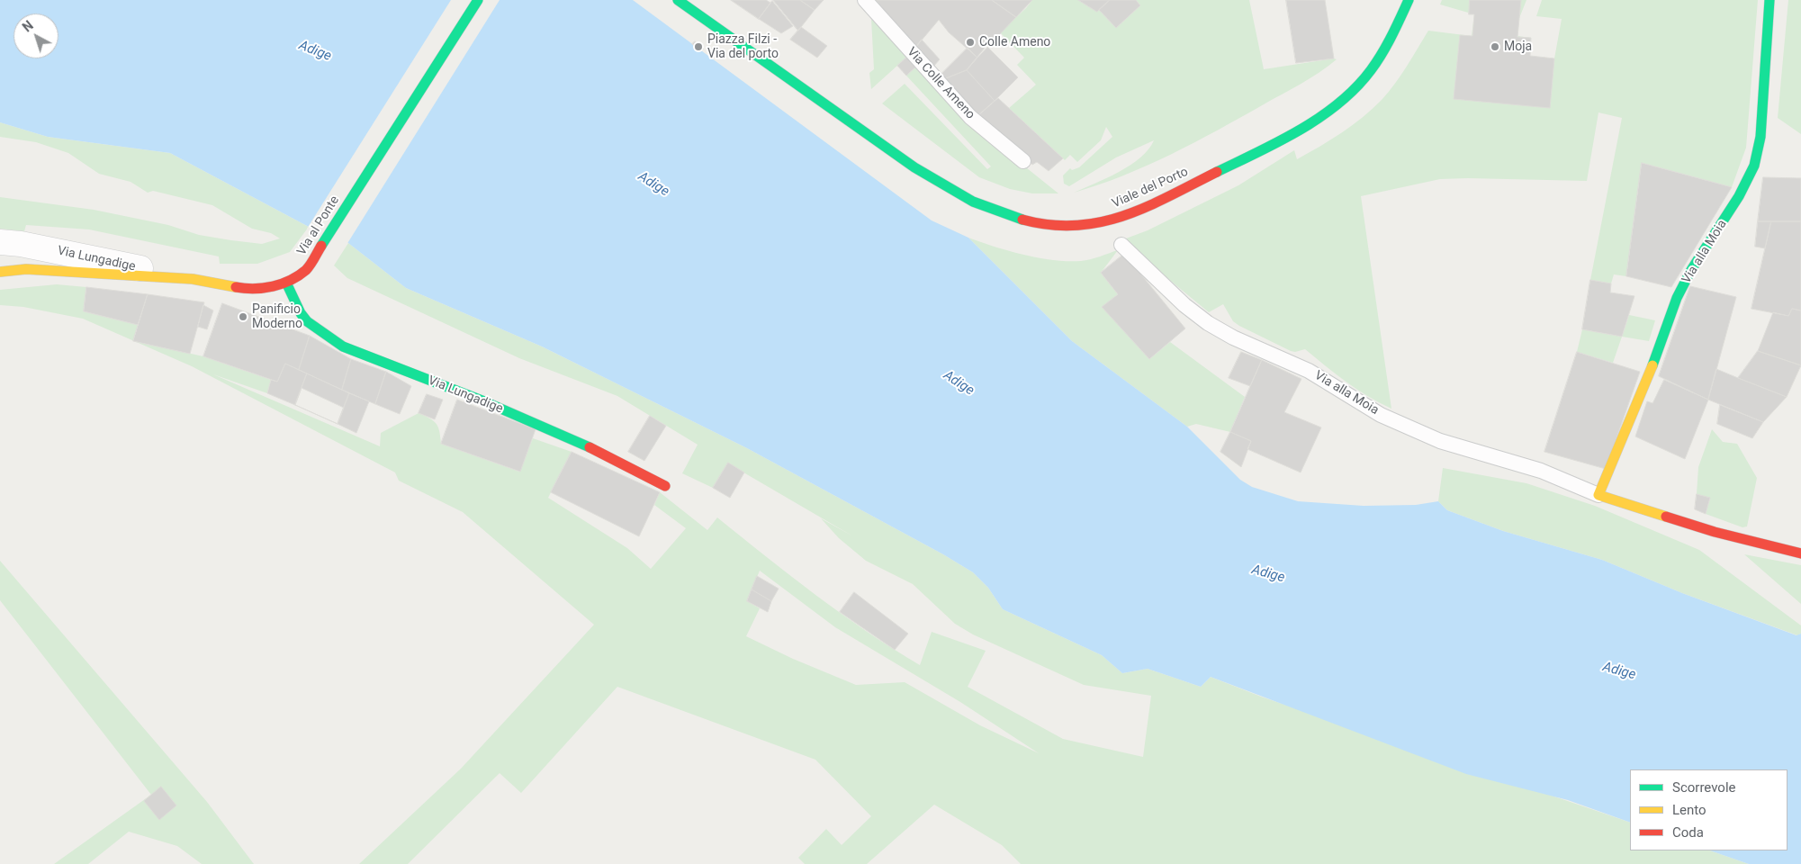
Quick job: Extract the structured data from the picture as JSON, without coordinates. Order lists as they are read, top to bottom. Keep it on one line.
{"streets":{"street":["Viale del Porto","Via al Ponte","Via alla Moia","Via Lungadige"],"lane":["Via Colle Ameno"]},"crossings":[["Via al Ponte","Via Lungadige"]],"water":["Adige"],"places":["Colle Ameno","Piazza Filzi - Via del porto","Moja","Panificio Moderno"],"legend":["Scorrevole","Lento","Coda"],"north":"top left"}
